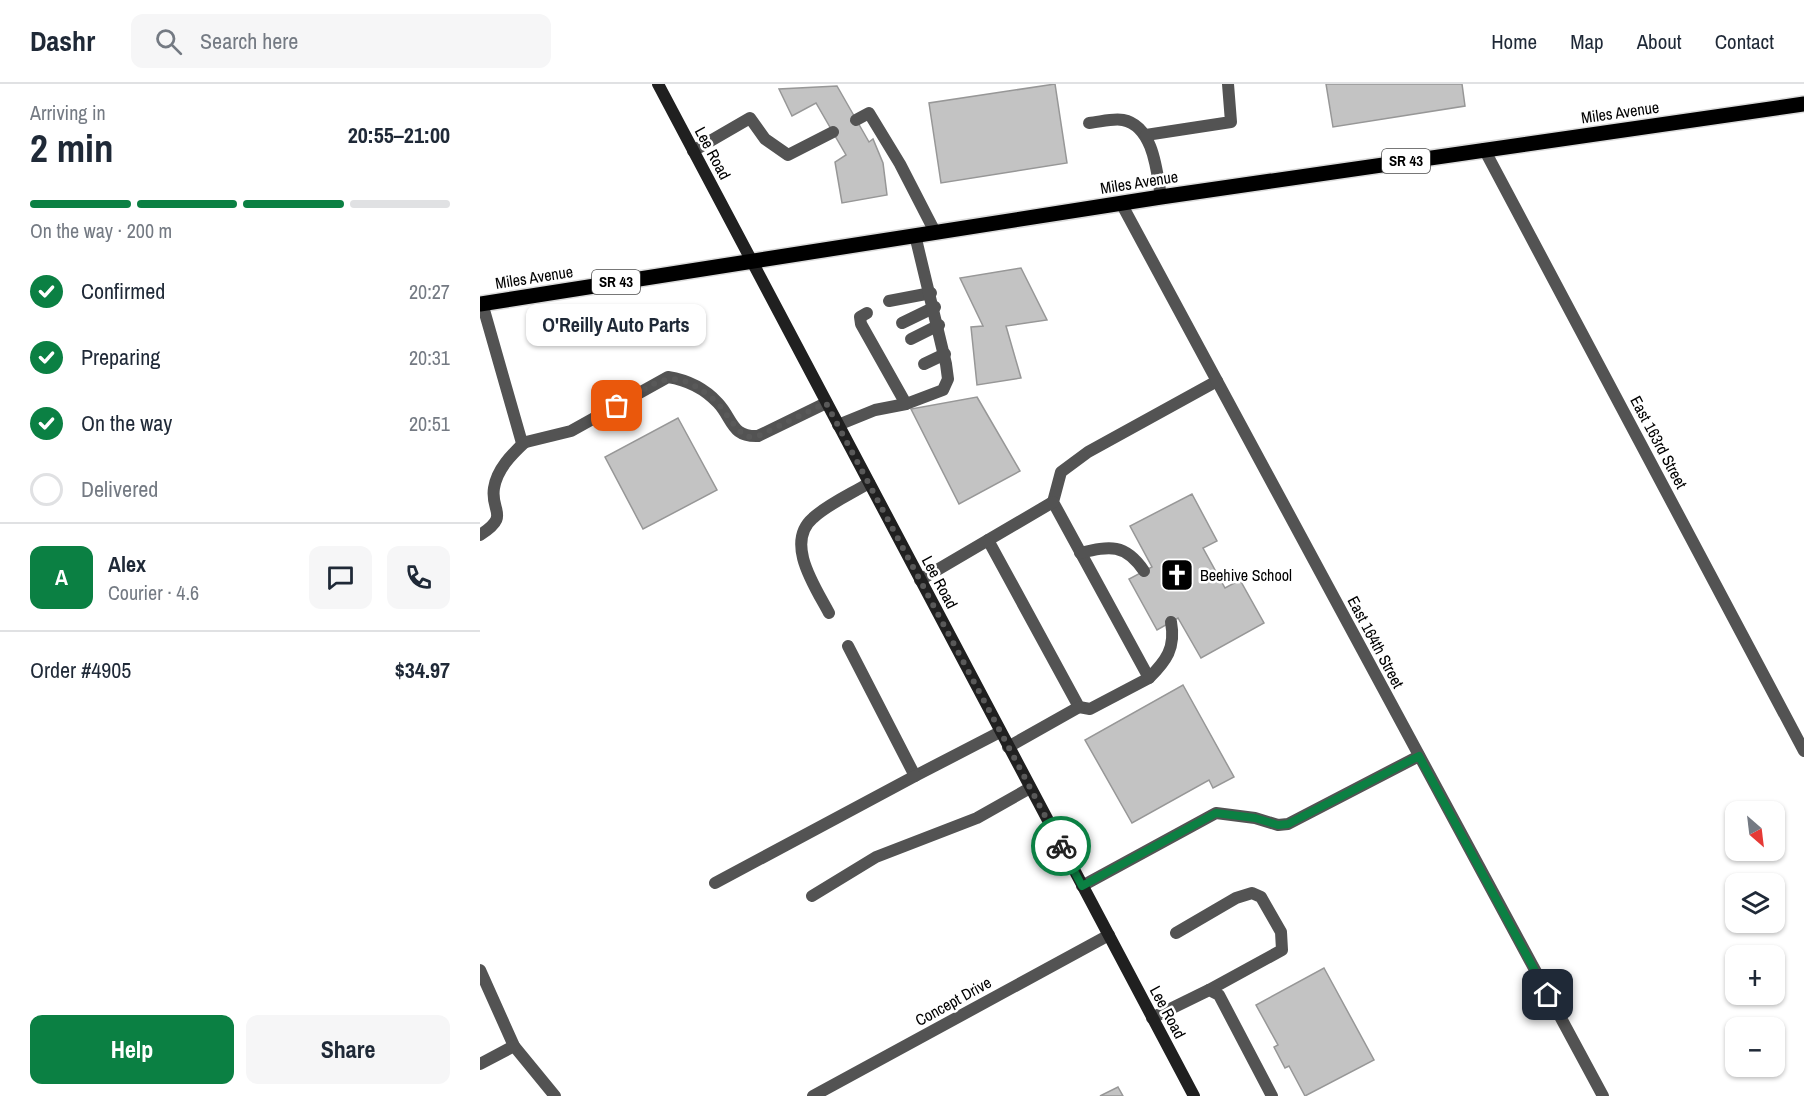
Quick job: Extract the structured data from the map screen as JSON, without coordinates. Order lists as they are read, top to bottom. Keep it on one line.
{"streets":{"main road":["Miles Avenue","Lee Road","SR 43"],"street":["East 163rd Street","East 164th Street","Concept Drive"]},"crossings":[["Miles Avenue","Lee Road"],["Miles Avenue","East 163rd Street"],["Miles Avenue","East 164th Street"],["Lee Road","Concept Drive"]],"places":{"other":["O'Reilly Auto Parts"],"church":["Beehive School"]},"north":"bottom right","page":{"header":"Dashr","search":"Search here","nav":["Home","Map","About","Contact"],"heading":["2 min","Arriving in","20:55–21:00"],"panel":["Alex","Courier · 4.6","Order #4905","$34.97"],"bar":"On the way · 200 m","list":[["Confirmed","20:27"],["Preparing","20:31"],["On the way","20:51"],"Delivered"],"bubble":"O'Reilly Auto Parts","round":"A","map_buttons":["+","−"],"buttons":["Help","Share"]}}
